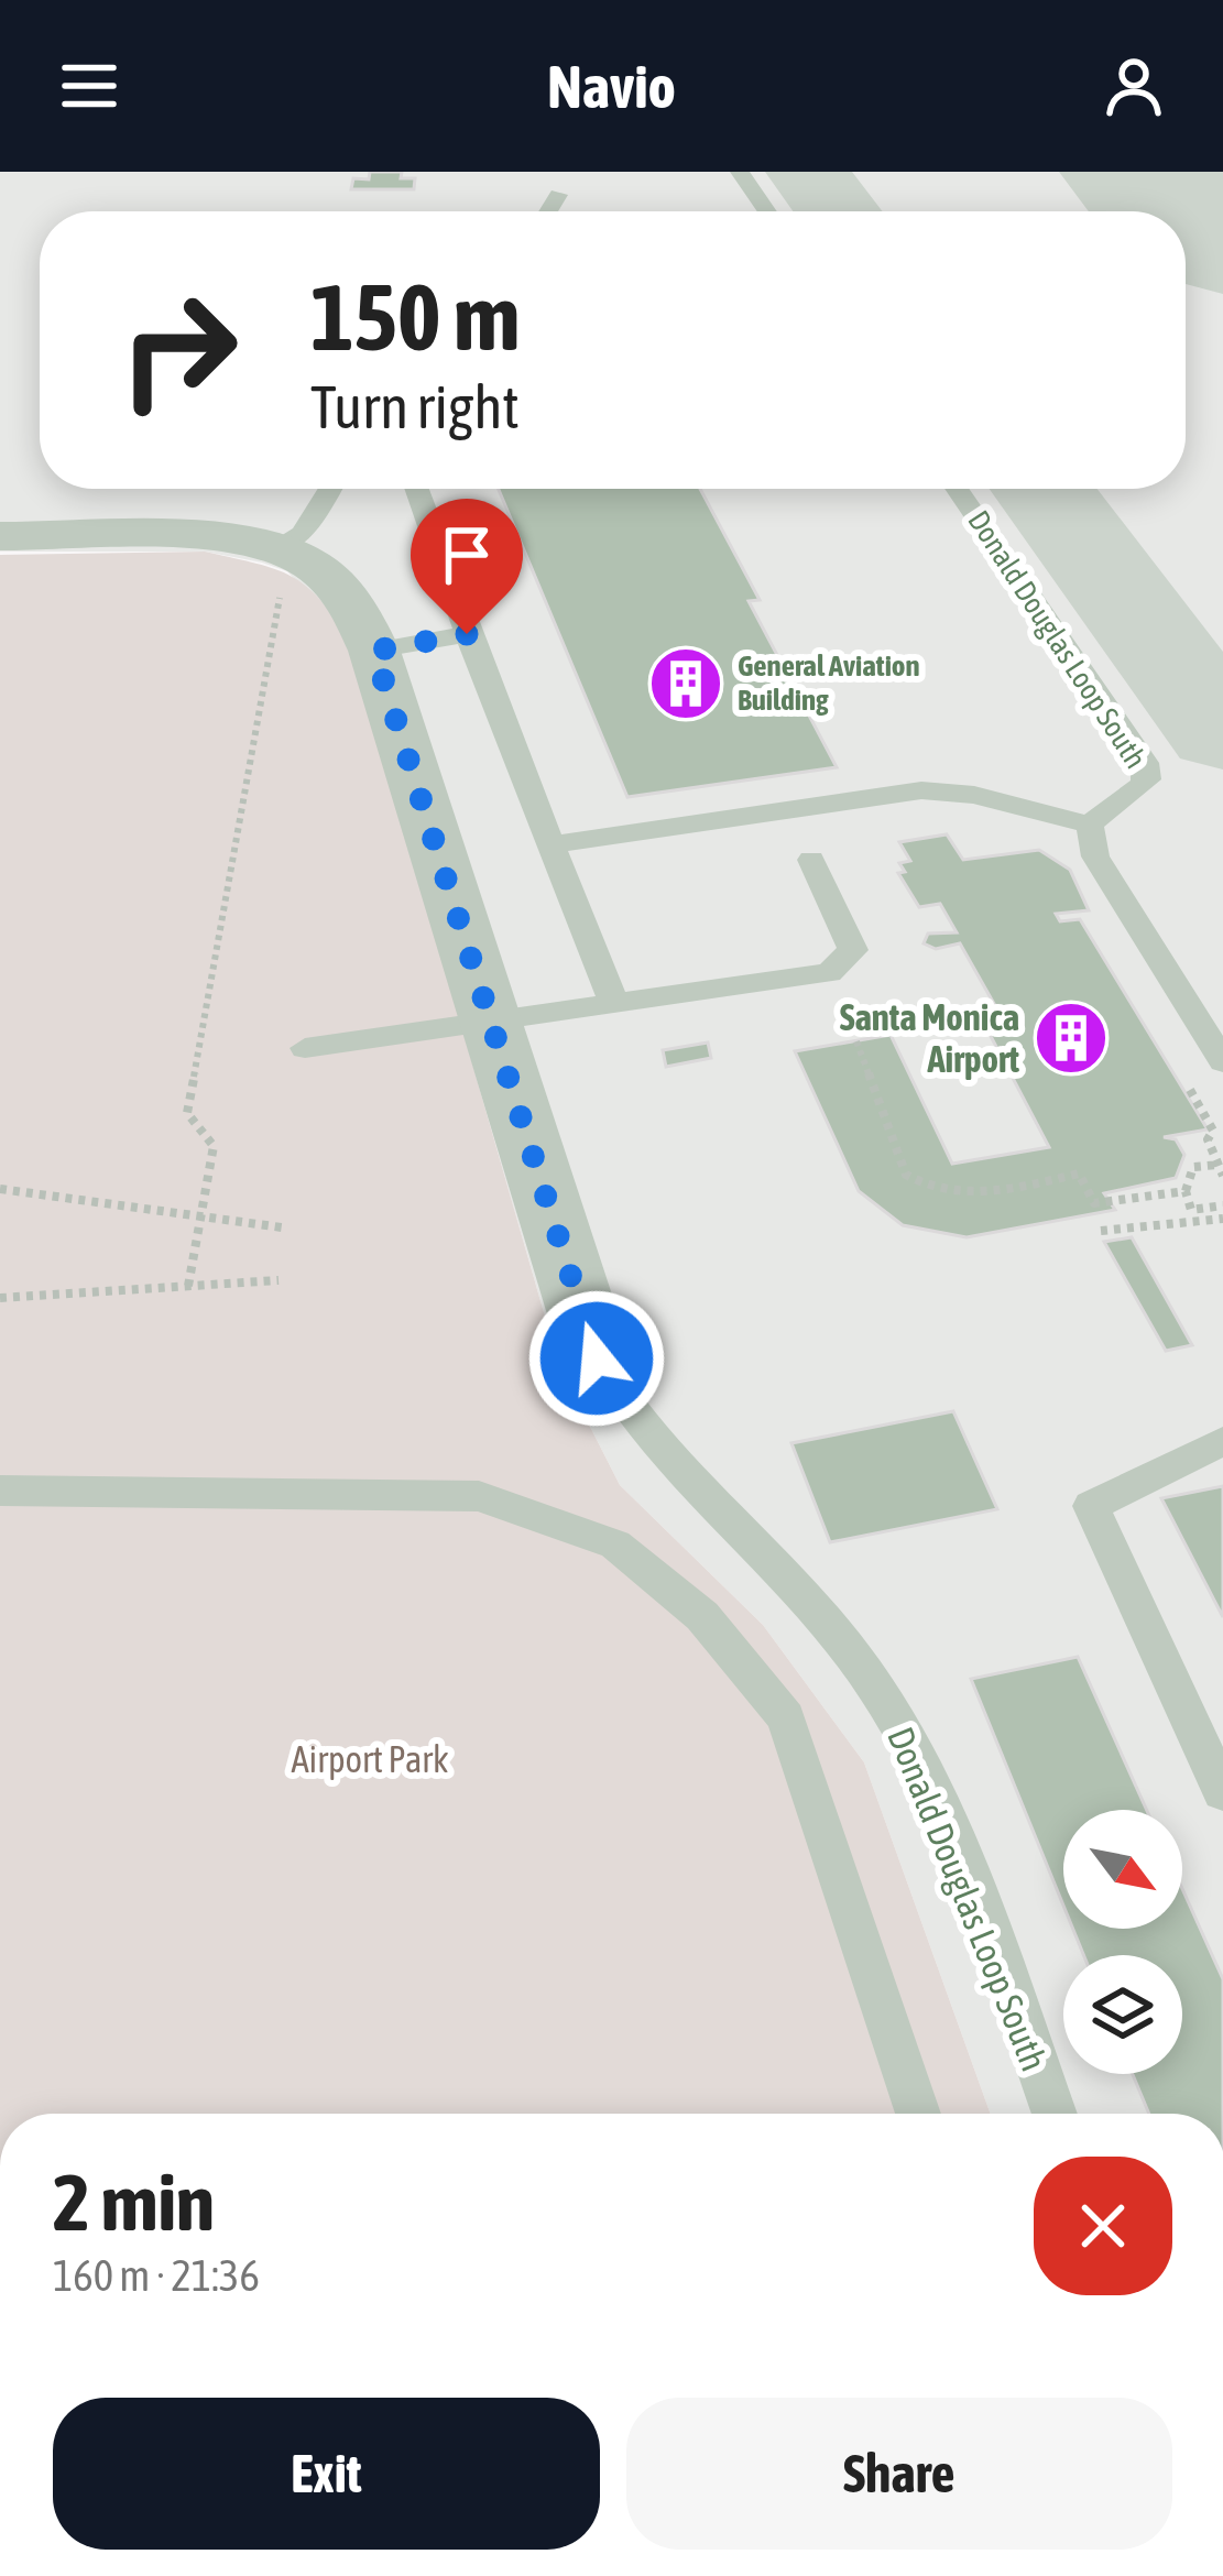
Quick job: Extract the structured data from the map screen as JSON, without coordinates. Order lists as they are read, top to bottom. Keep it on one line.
{"streets":{"street":["Donald Douglas Loop South"]},"parks":["Airport Park"],"places":{"building":["General Aviation Building","Santa Monica Airport"]},"north":"bottom right","page":{"header":"Navio","turn":["150 m","Turn right"],"heading":["2 min","160 m · 21:36"],"buttons":["Exit","Share"]}}
